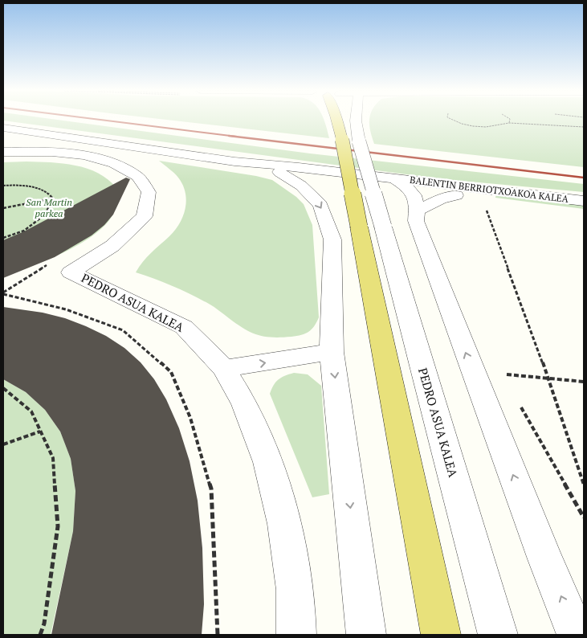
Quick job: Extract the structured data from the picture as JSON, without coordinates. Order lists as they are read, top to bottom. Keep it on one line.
{"streets":{"main road":["PEDRO ASUA KALEA"],"street":["BALENTIN BERRIOTXOAKOA KALEA"]},"parks":["San Martin parkea"]}
